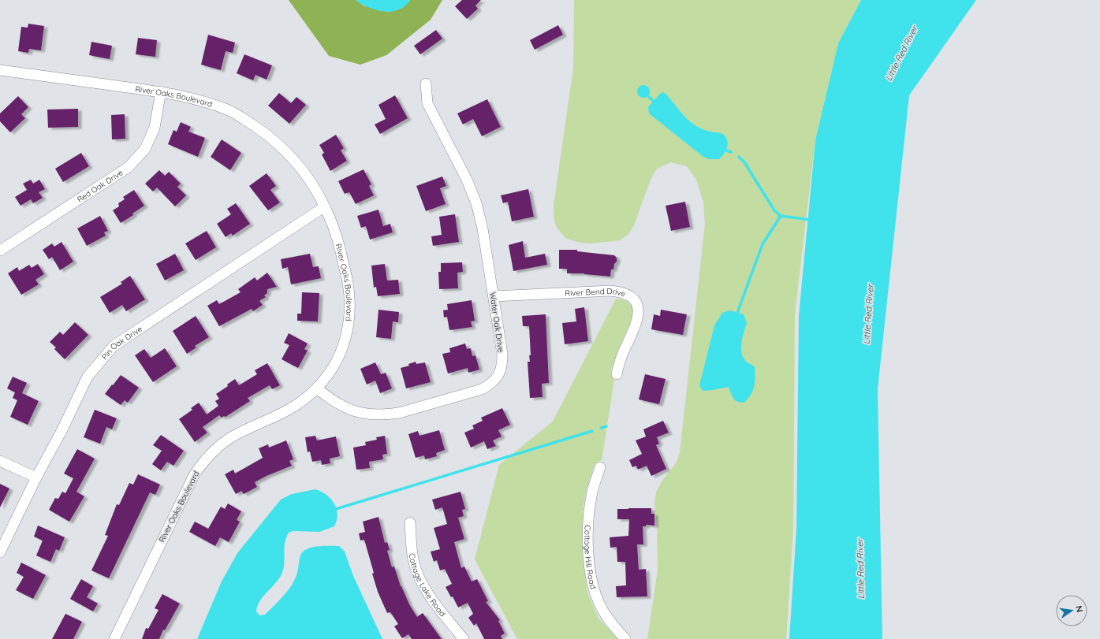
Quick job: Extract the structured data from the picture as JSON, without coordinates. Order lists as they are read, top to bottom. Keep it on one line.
{"streets":{"street":["River Oaks Boulevard","Red Oak Drive","River Bend Drive","Water Oak Drive","Pin Oak Drive","Cottage Hill Road","Cottage Lake Road"]},"crossings":[["River Oaks Boulevard","Red Oak Drive"],["River Oaks Boulevard","Water Oak Drive"],["River Oaks Boulevard","Pin Oak Drive"],["River Bend Drive","Water Oak Drive"]],"water":["Little Red River"],"north":"right"}
